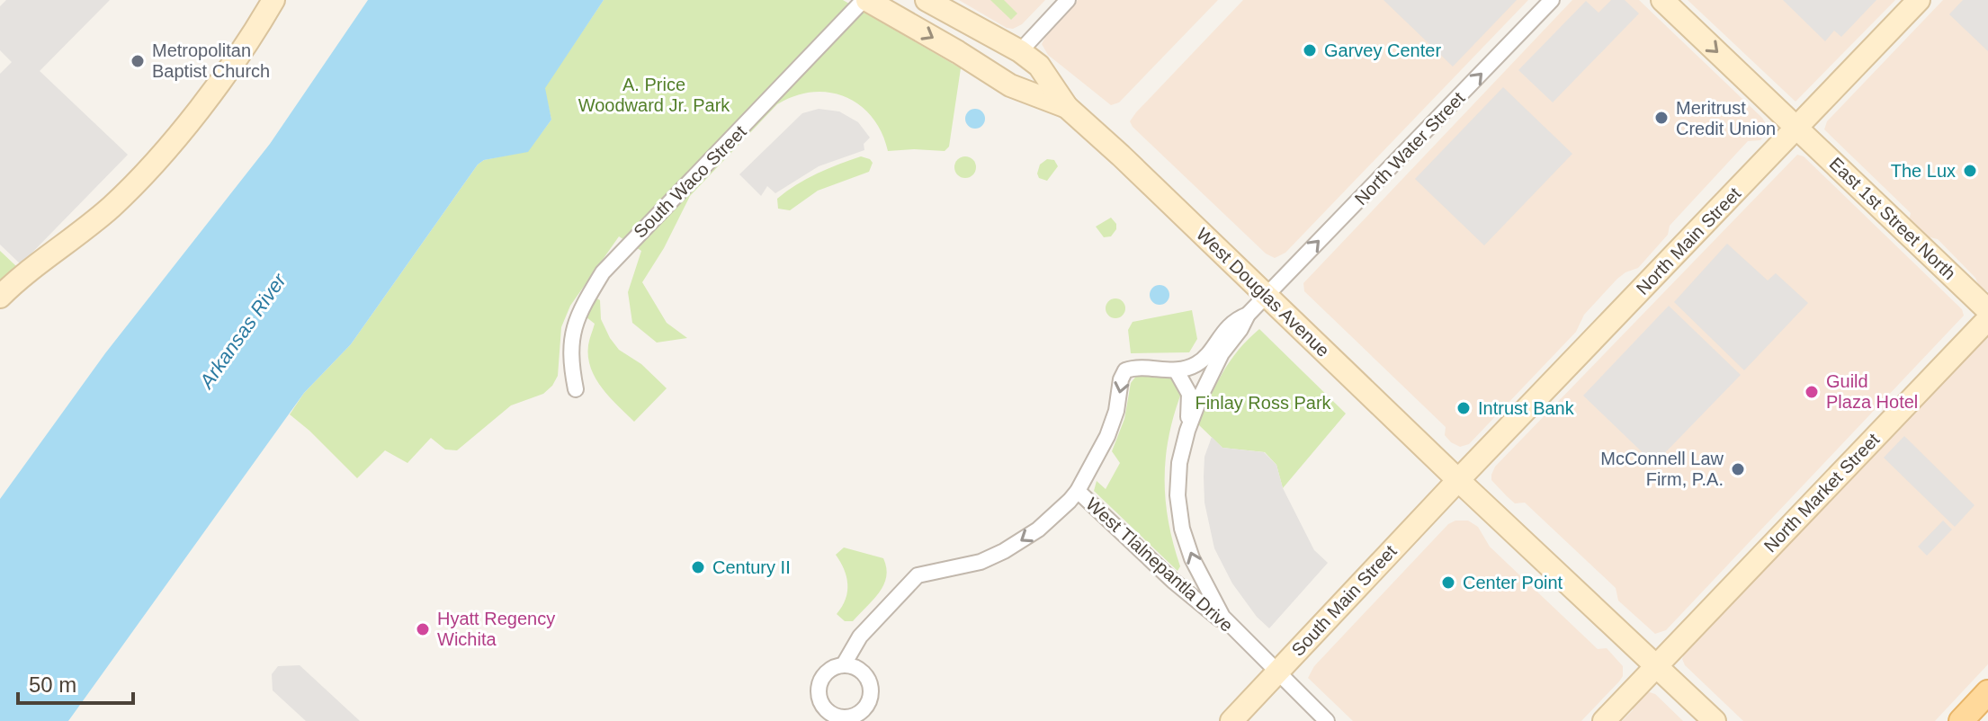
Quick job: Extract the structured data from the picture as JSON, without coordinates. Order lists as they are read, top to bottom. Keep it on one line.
{"streets":{"street":["North Water Street","South Waco Street","East 1st Street North","North Main Street","West Douglas Avenue","North Market Street","West Tlalnepantla Drive","South Main Street"]},"crossings":[["North Water Street","West Douglas Avenue"],["South Waco Street","West Douglas Avenue"],["East 1st Street North","North Main Street"],["North Main Street","West Douglas Avenue"],["North Main Street","South Main Street"],["West Douglas Avenue","North Market Street"],["West Douglas Avenue","South Main Street"]],"one_way":["North Water Street","East 1st Street North"],"water":["Arkansas River"],"parks":["A. Price Woodward Jr. Park","Finlay Ross Park"],"places":["Garvey Center","Metropolitan Baptist Church","Meritrust Credit Union","The Lux","Guild Plaza Hotel","Intrust Bank","McConnell Law Firm, P.A.","Century II","Center Point","Hyatt Regency Wichita"],"scale_bar":"50 m"}
